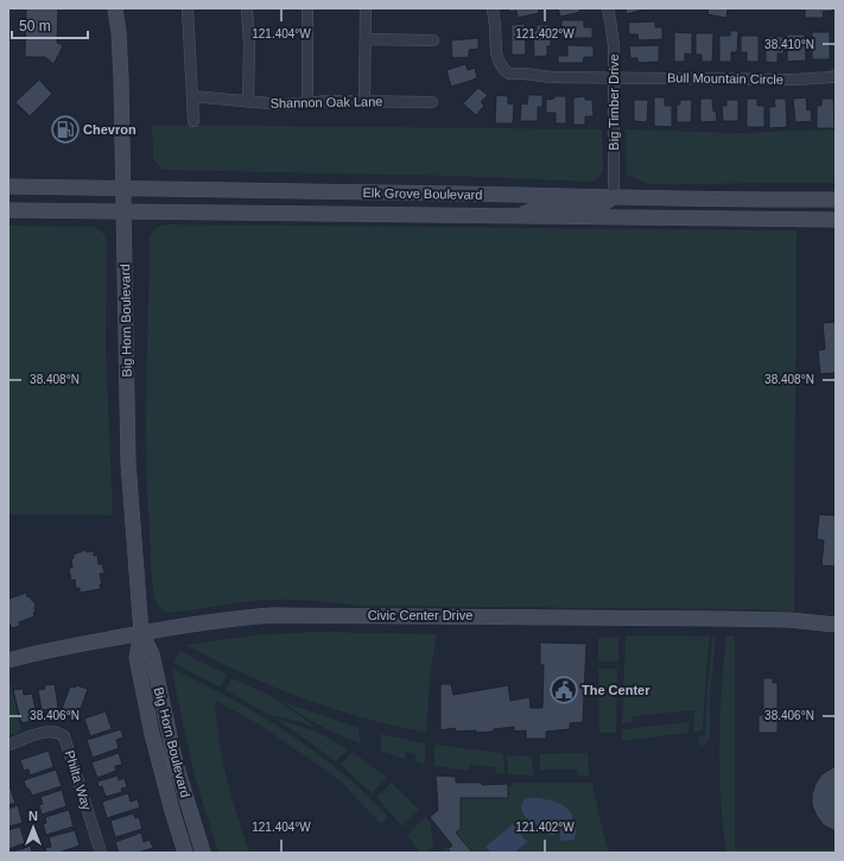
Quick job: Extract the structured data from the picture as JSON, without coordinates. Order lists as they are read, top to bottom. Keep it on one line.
{"streets":{"main road":["Elk Grove Boulevard","Big Horn Boulevard","Civic Center Drive"],"street":["Bull Mountain Circle","Shannon Oak Lane","Big Timber Drive","Philta Way"]},"crossings":[["Bull Mountain Circle","Big Timber Drive"],["Big Timber Drive","Elk Grove Boulevard"],["Elk Grove Boulevard","Big Horn Boulevard"],["Big Horn Boulevard","Civic Center Drive"]],"places":{"fuel station":["Chevron"],"public building":["The Center"]},"scale_bar":"50 m","north":"top","coordinates":["121.404°W","121.402°W","38.410°N","38.408°N","38.406°N"]}
